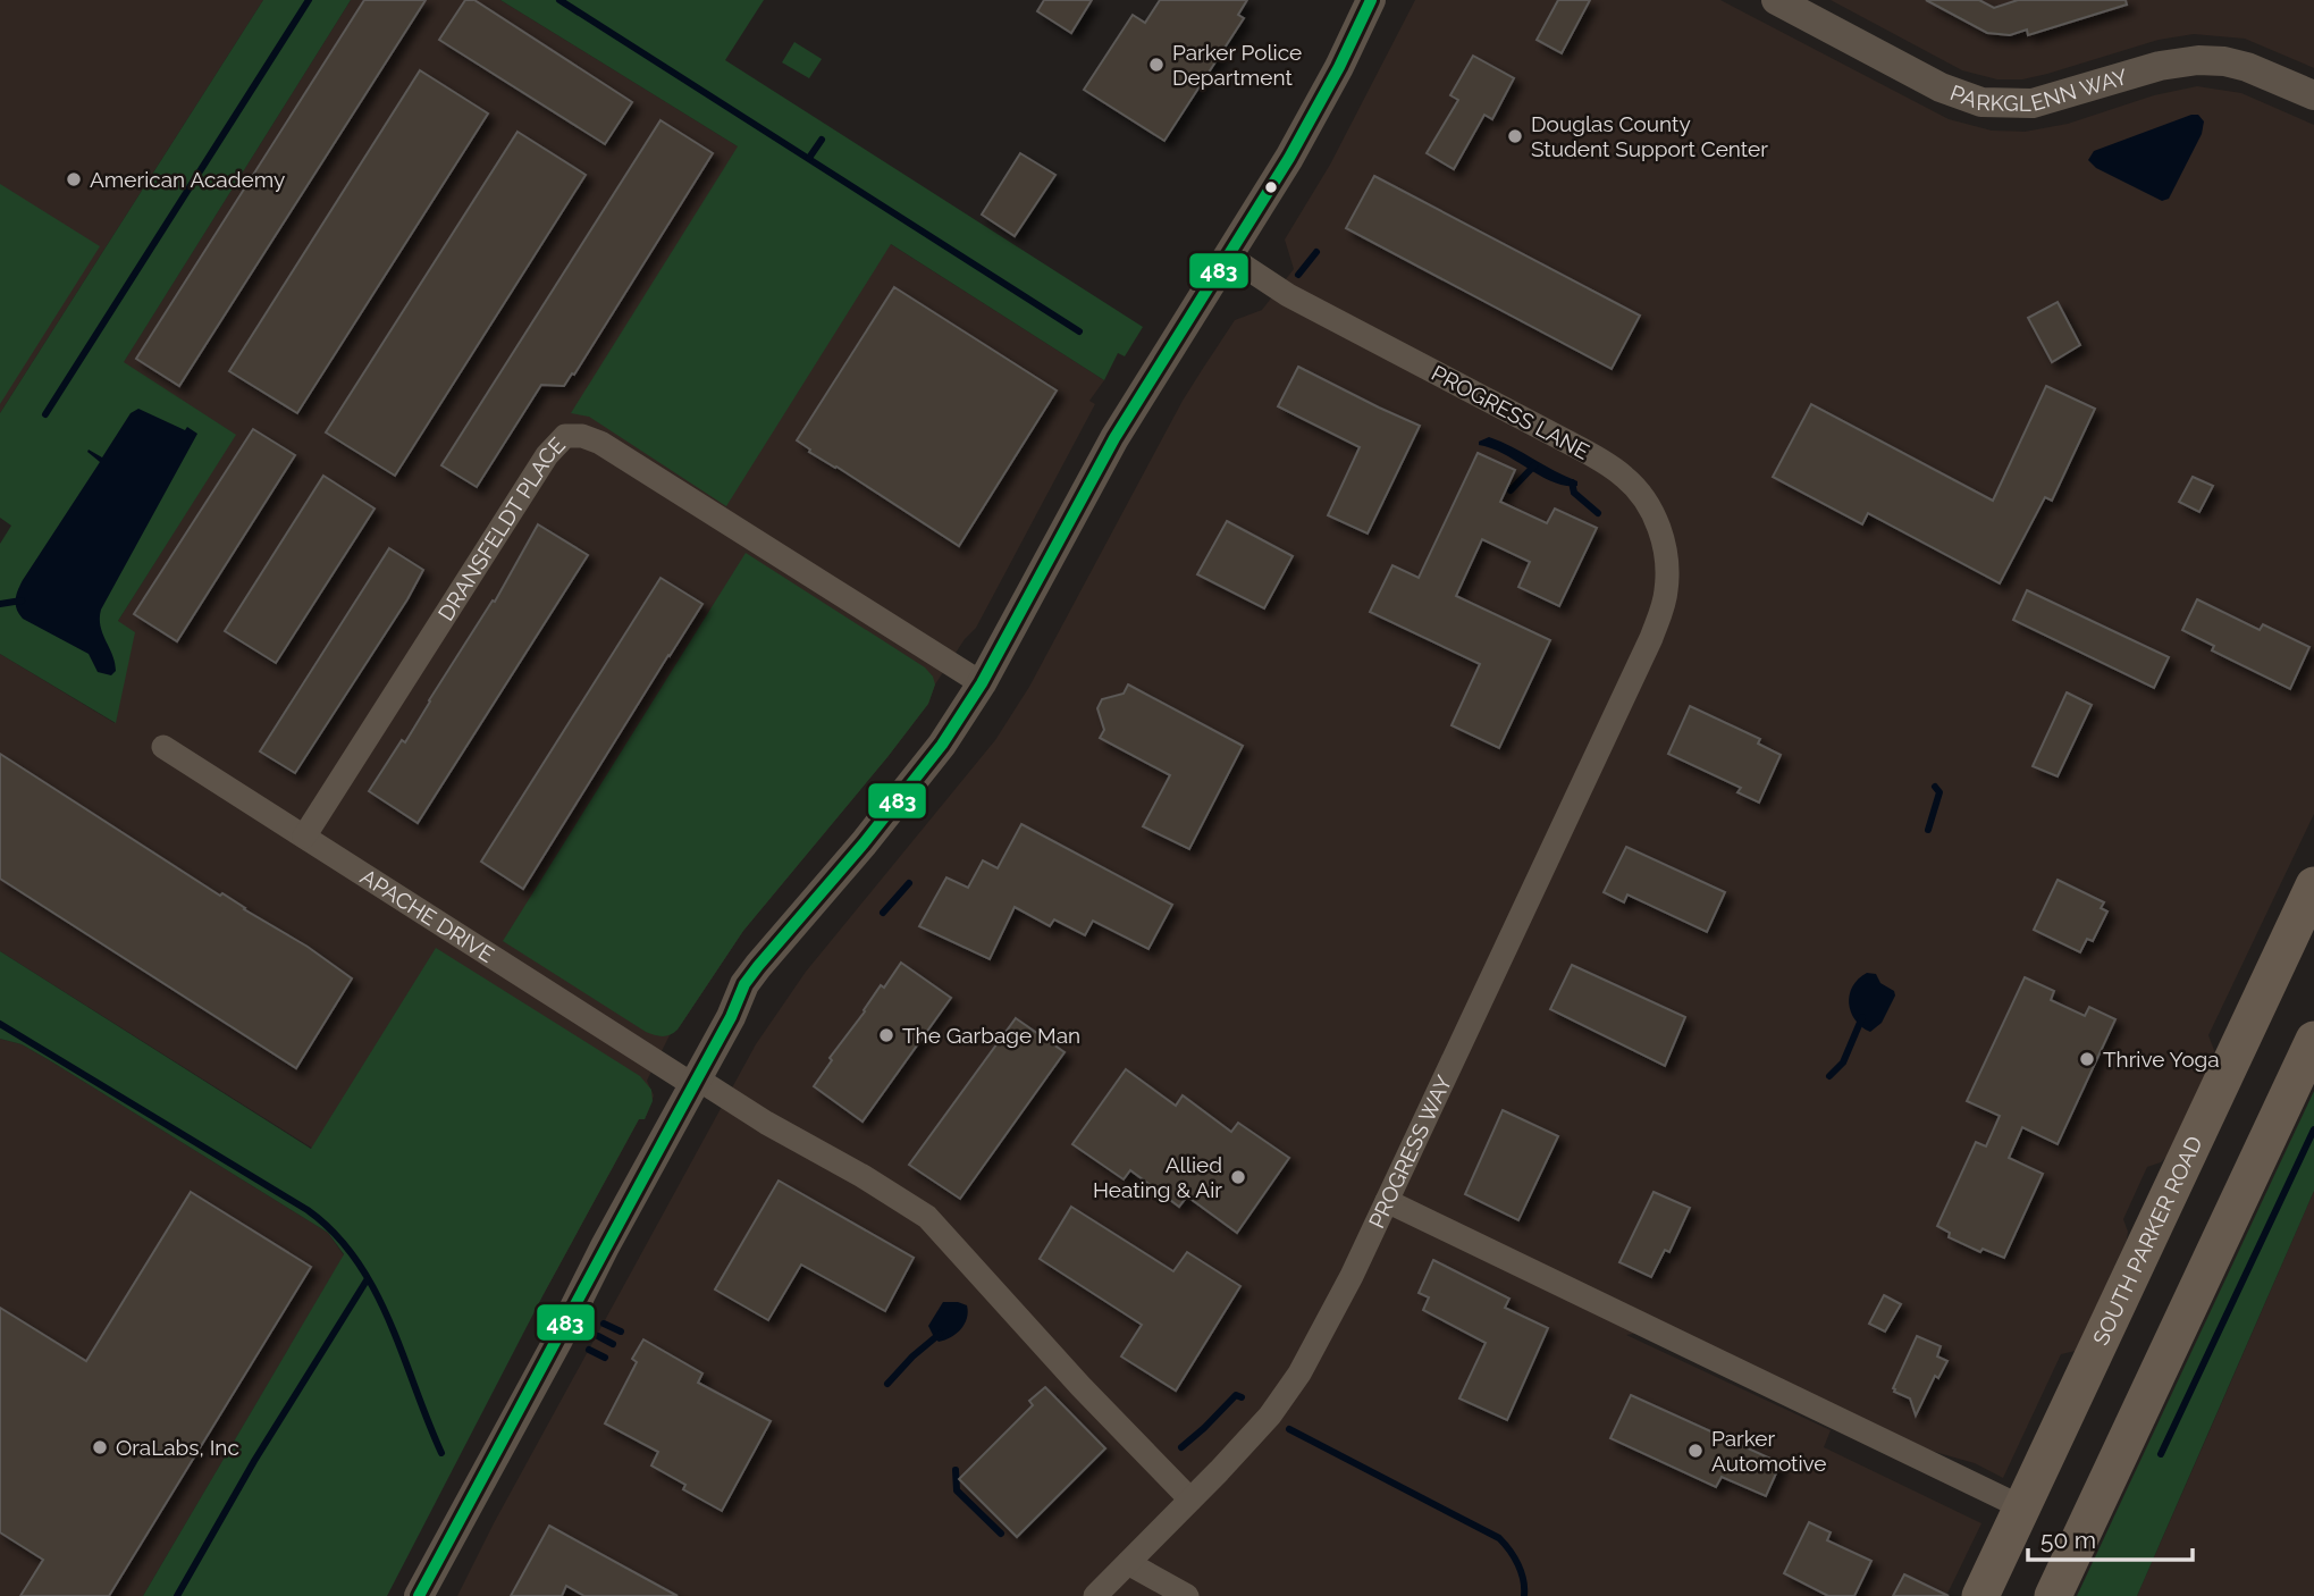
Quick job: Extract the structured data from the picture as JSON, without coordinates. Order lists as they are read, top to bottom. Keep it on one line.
{"streets":{"highway":["SOUTH PARKER ROAD"],"street":["PARKGLENN WAY","PROGRESS LANE","DRANSFELDT PLACE","APACHE DRIVE","PROGRESS WAY"]},"crossings":[["PROGRESS LANE","PROGRESS WAY"],["DRANSFELDT PLACE","APACHE DRIVE"],["APACHE DRIVE","PROGRESS WAY"]],"places":["Parker Police Department","Douglas County Student Support Center","American Academy","The Garbage Man","Thrive Yoga","Allied Heating & Air","OraLabs, Inc","Parker Automotive"],"lines":["transit line 483"],"scale_bar":"50 m"}
